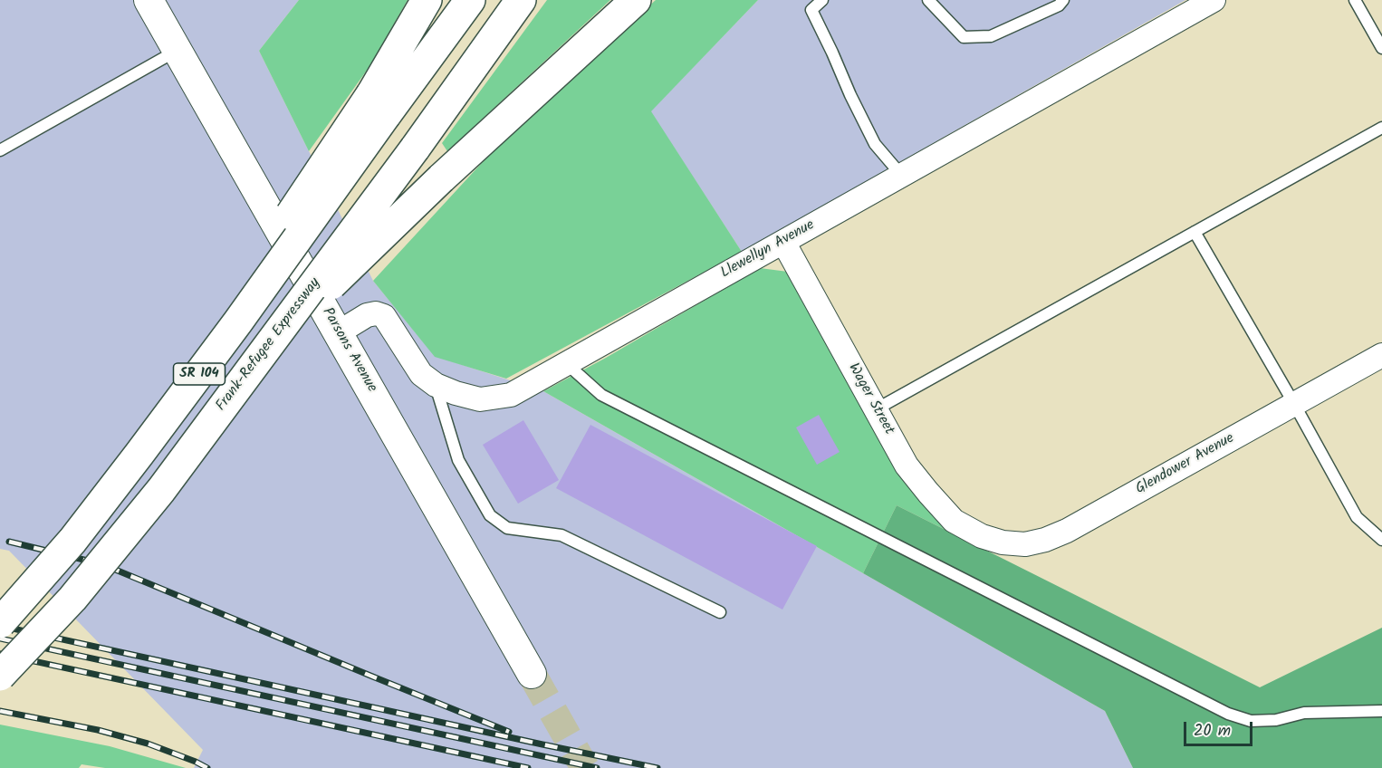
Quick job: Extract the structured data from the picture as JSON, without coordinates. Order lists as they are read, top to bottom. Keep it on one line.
{"streets":{"highway":["Frank-Refugee Expressway","SR 104"],"street":["Llewellyn Avenue","Parsons Avenue","Wager Street","Glendower Avenue"]},"crossings":[["Llewellyn Avenue","Parsons Avenue"],["Llewellyn Avenue","Wager Street"],["Wager Street","Glendower Avenue"]],"scale_bar":"20 m"}
